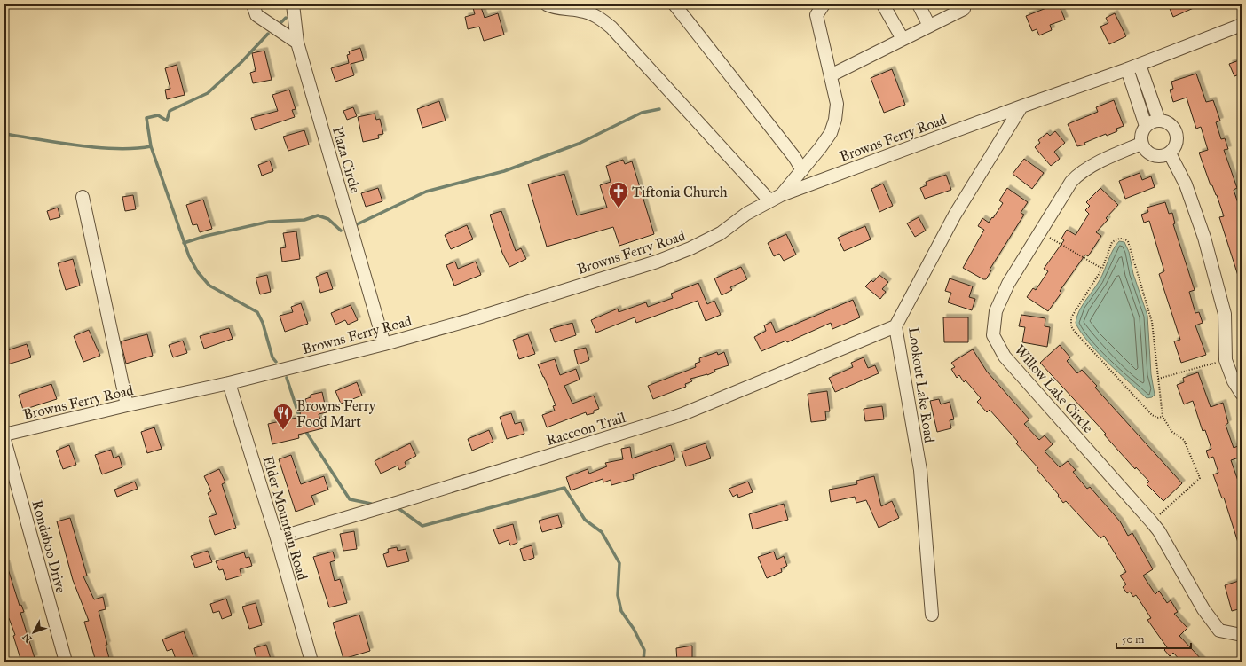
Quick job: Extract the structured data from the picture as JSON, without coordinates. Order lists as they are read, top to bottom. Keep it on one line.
{"streets":{"street":["Browns Ferry Road","Plaza Circle","Lookout Lake Road","Willow Lake Circle","Raccoon Trail","Elder Mountain Road","Rondaboo Drive"]},"crossings":[["Browns Ferry Road","Plaza Circle"],["Browns Ferry Road","Lookout Lake Road"],["Browns Ferry Road","Elder Mountain Road"],["Lookout Lake Road","Raccoon Trail"],["Raccoon Trail","Elder Mountain Road"]],"places":{"church":["Tiftonia Church"],"restaurant":["Browns Ferry Food Mart"]},"scale_bar":"50 m","north":"bottom left"}
